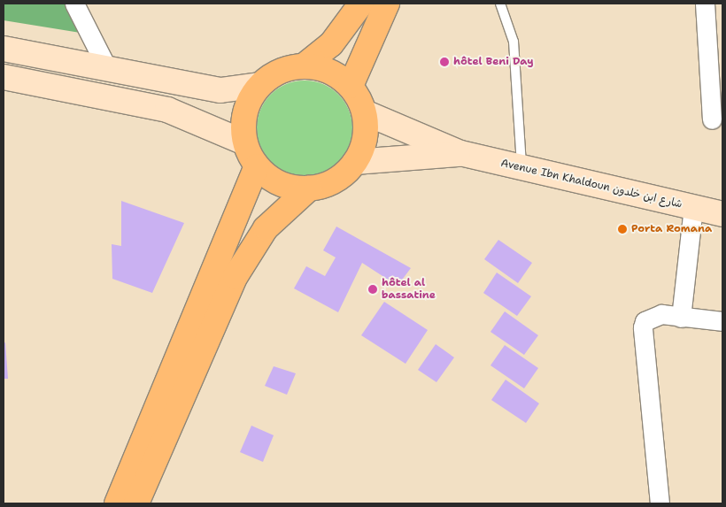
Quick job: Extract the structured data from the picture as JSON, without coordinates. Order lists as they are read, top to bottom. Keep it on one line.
{"streets":{"street":["Avenue Ibn Khaldoun شارع ابن خلدون"]},"places":["hôtel Beni Day","Porta Romana","hôtel al bassatine"]}
